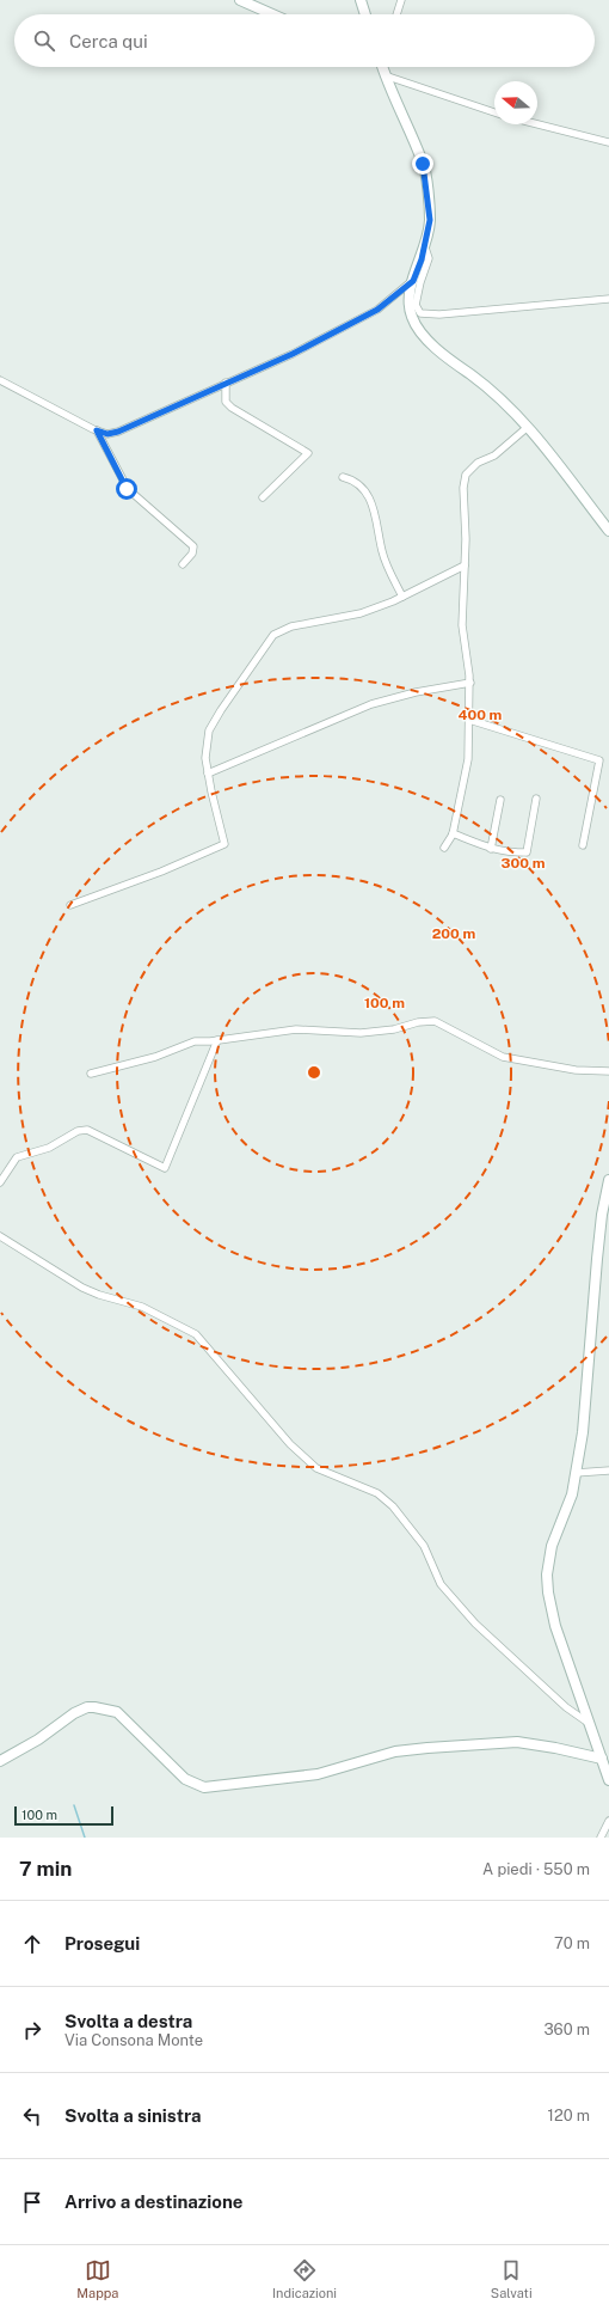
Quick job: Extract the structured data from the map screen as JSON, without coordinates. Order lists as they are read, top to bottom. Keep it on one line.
{"scale_bar":"100 m","north":"left","page":{"search":"Cerca qui","scale":"100 m","heading":["7 min","A piedi · 550 m"],"list":[["Prosegui","70 m"],["Svolta a destra","Via Consona Monte","360 m"],["Svolta a sinistra","120 m"],"Arrivo a destinazione"],"nav":["Mappa","Indicazioni","Salvati"]},"rings":["400 m","300 m","200 m","100 m"]}
